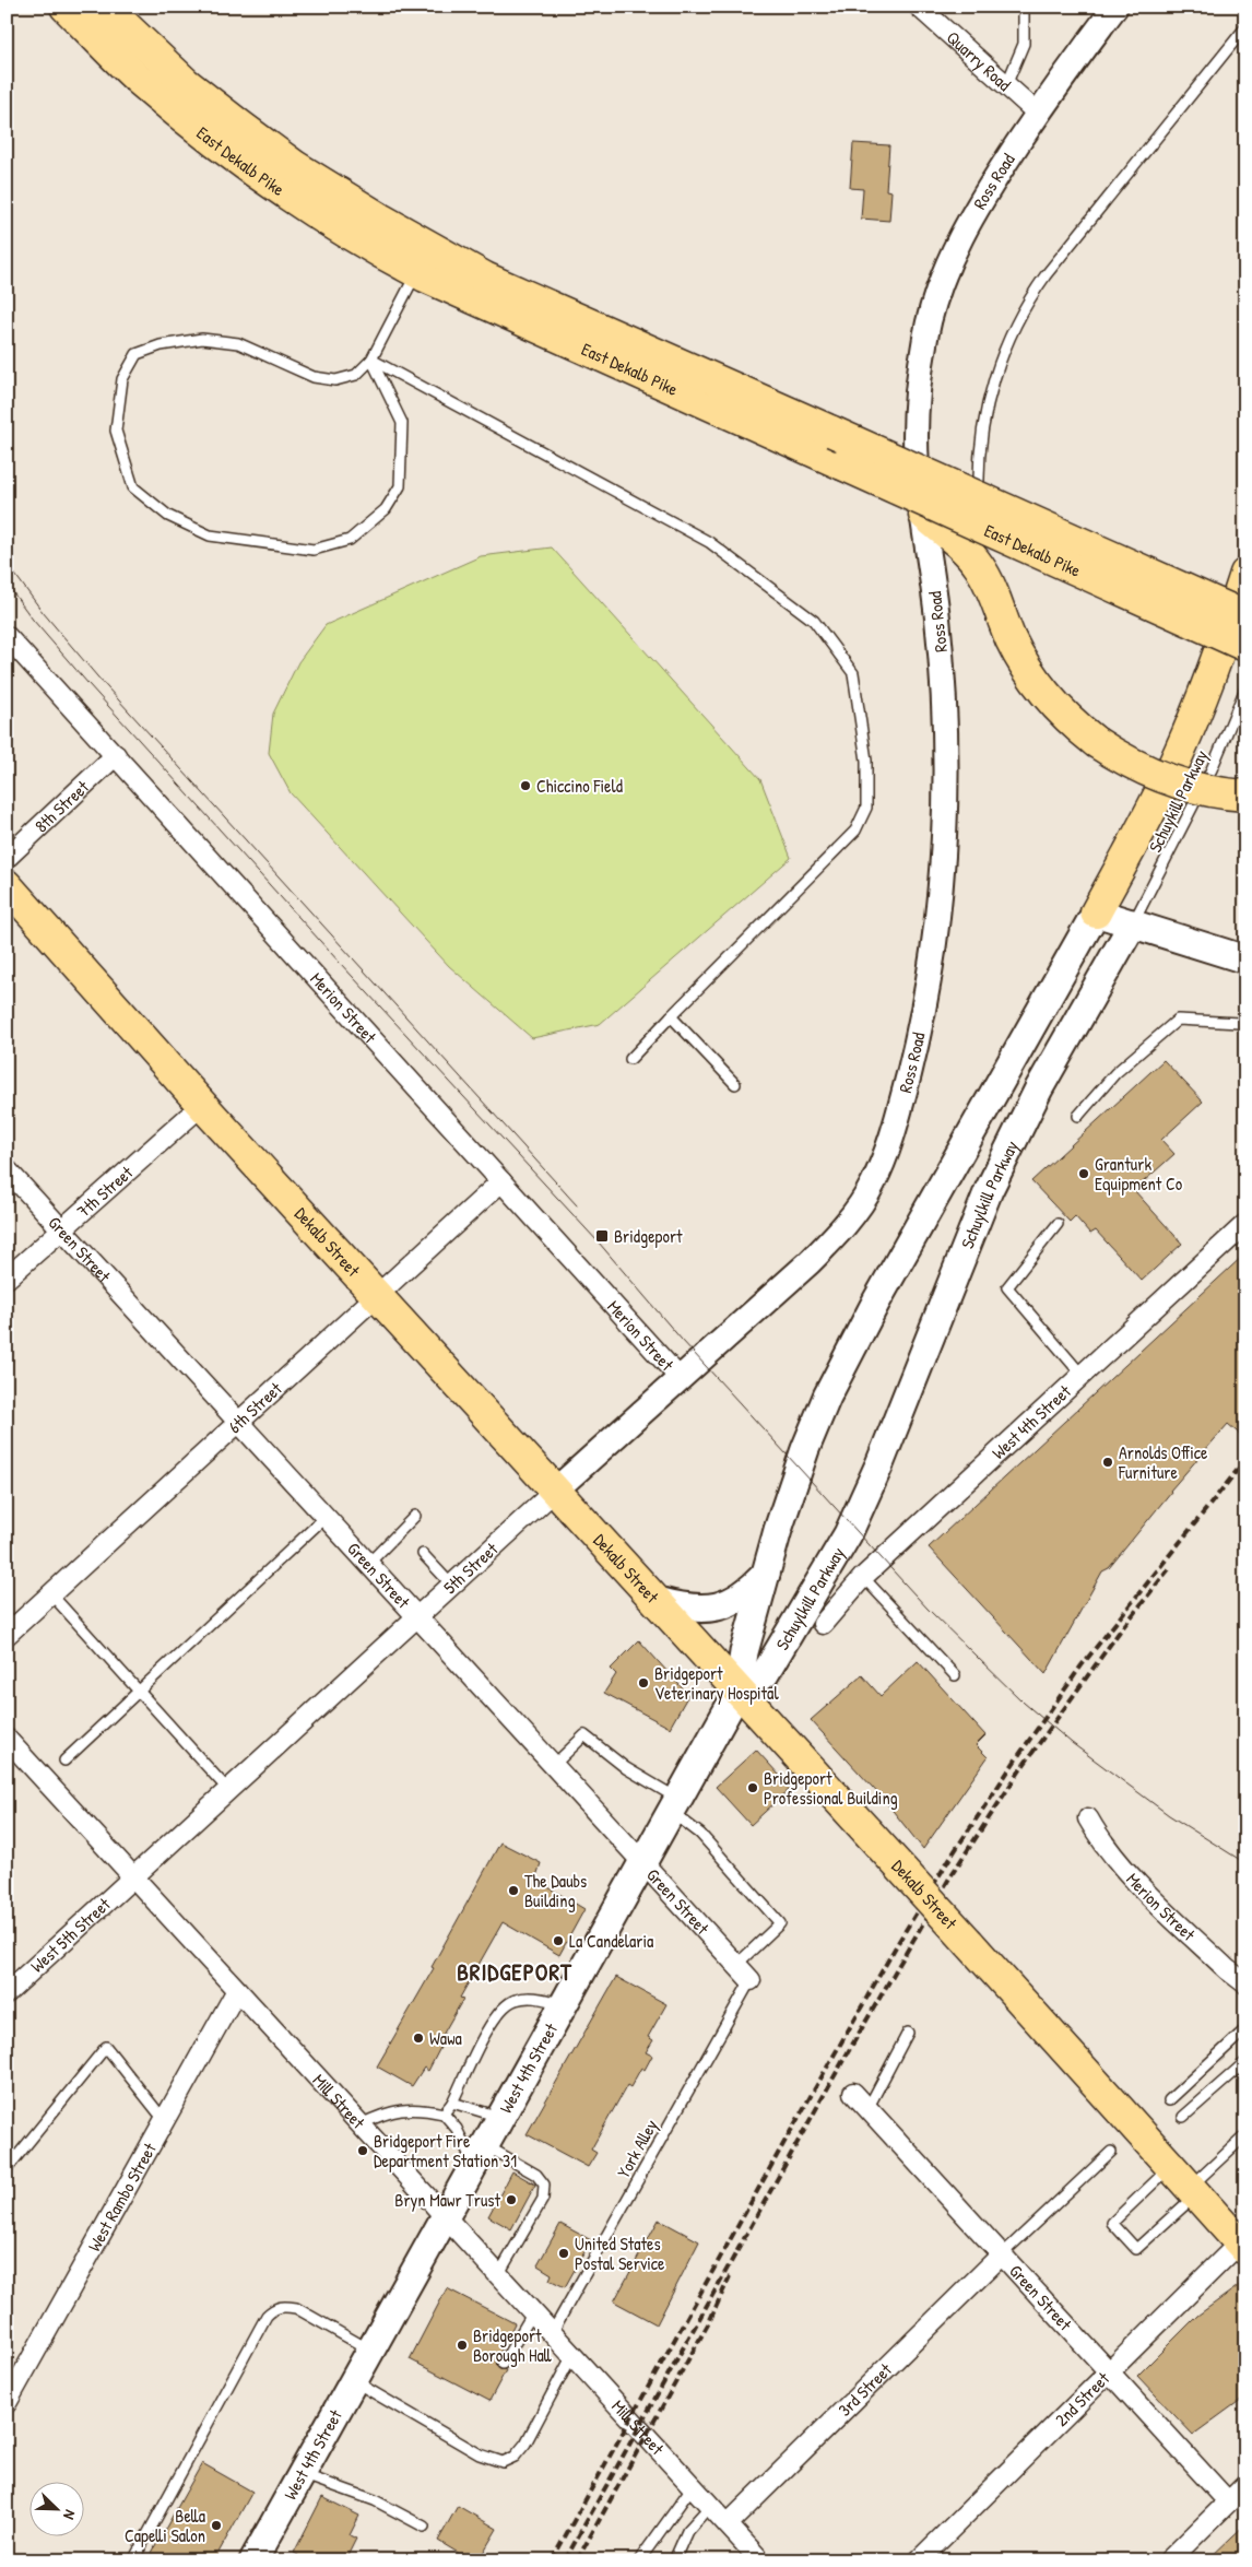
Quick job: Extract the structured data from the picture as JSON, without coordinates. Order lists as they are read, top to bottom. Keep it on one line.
{"streets":{"highway":["East Dekalb Pike","Dekalb Street"],"main road":["Schuylkill Parkway","West 4th Street"],"street":["Quarry Road","Ross Road","8th Street","Merion Street","7th Street","Green Street","6th Street","5th Street","West 5th Street","Mill Street","West Rambo Street","3rd Street","2nd Street"],"lane":["Schuykill Parkway","York Alley"]},"crossings":[["Quarry Road","Ross Road"],["Ross Road","5th Street"],["Schuykill Parkway","Schuylkill Parkway"],["8th Street","Merion Street"],["Merion Street","6th Street"],["Merion Street","5th Street"],["7th Street","Dekalb Street"],["7th Street","Green Street"],["Schuylkill Parkway","Dekalb Street"],["Schuylkill Parkway","West 4th Street"],["Dekalb Street","6th Street"],["Dekalb Street","West 4th Street"],["Dekalb Street","5th Street"],["Dekalb Street","2nd Street"],["Green Street","6th Street"],["Green Street","West 4th Street"],["Green Street","5th Street"],["Green Street","York Alley"],["Green Street","3rd Street"],["Green Street","2nd Street"],["West 4th Street","Mill Street"],["5th Street","West 5th Street"],["5th Street","Mill Street"],["West 5th Street","Mill Street"],["Mill Street","York Alley"],["Mill Street","West Rambo Street"],["Mill Street","3rd Street"]],"districts":["BRIDGEPORT"],"places":{"other":["Chiccino Field","Granturk Equipment Co","Arnolds Office Furniture","Bridgeport Veterinary Hospital","Bridgeport Professional Building","The Daubs Building","La Candelaria","Wawa","Bridgeport Fire Department Station 31","Bryn Mawr Trust","United States Postal Service","Bridgeport Borough Hall","Bella Capelli Salon"],"transit":["Bridgeport"]},"north":"bottom right"}
